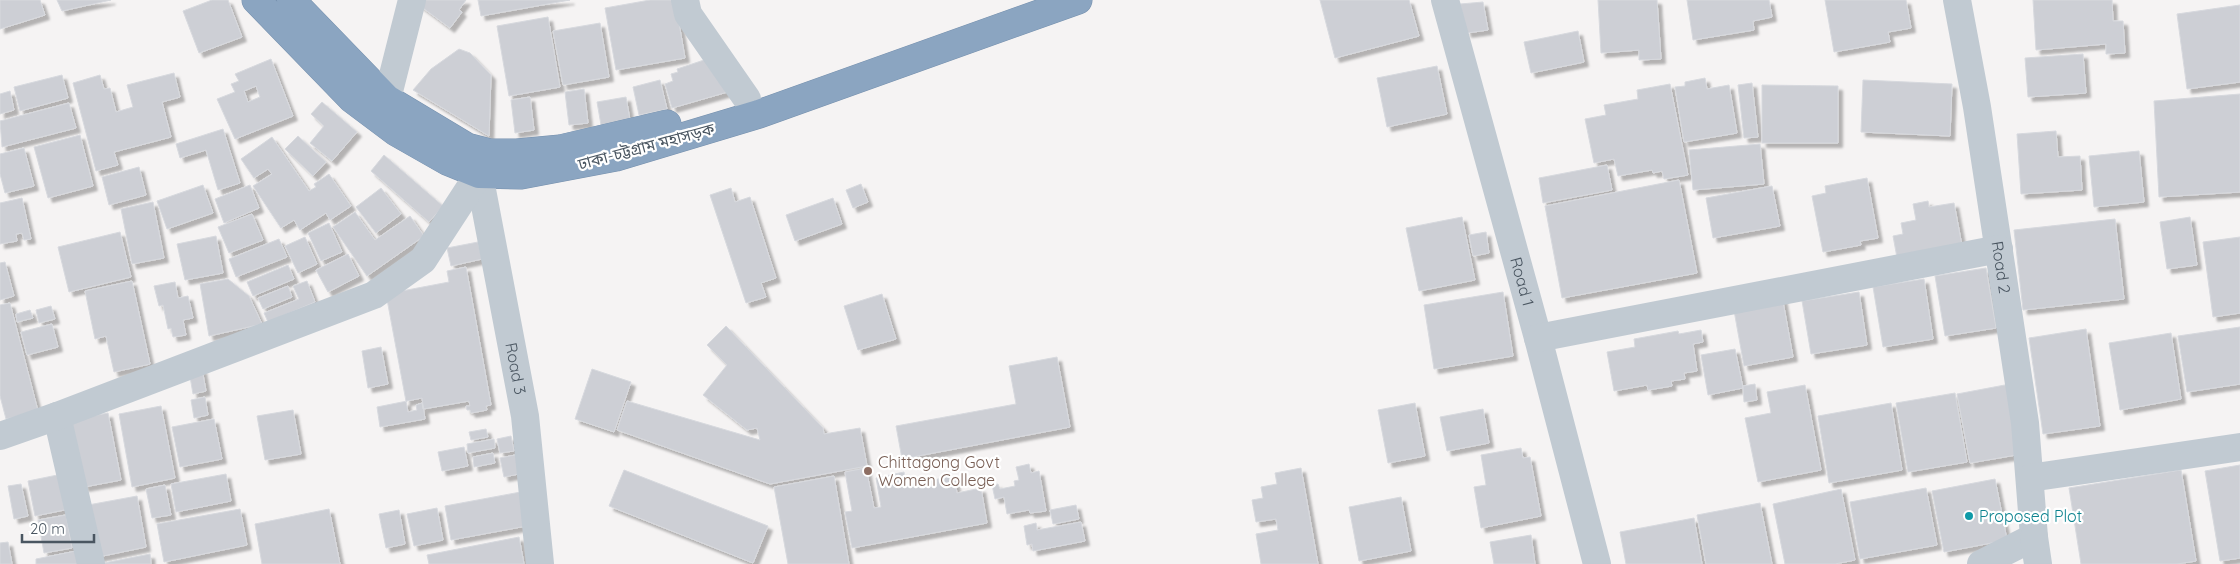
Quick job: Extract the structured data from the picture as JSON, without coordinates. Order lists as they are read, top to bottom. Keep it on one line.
{"streets":{"highway":["ঢাকা-চট্টগ্রাম মহাসড়ক"],"street":["Road 2","Road 1","Road 3"]},"crossings":[["ঢাকা-চট্টগ্রাম মহাসড়ক","Road 3"]],"places":["Chittagong Govt Women College","Proposed Plot"],"scale_bar":"20 m"}
